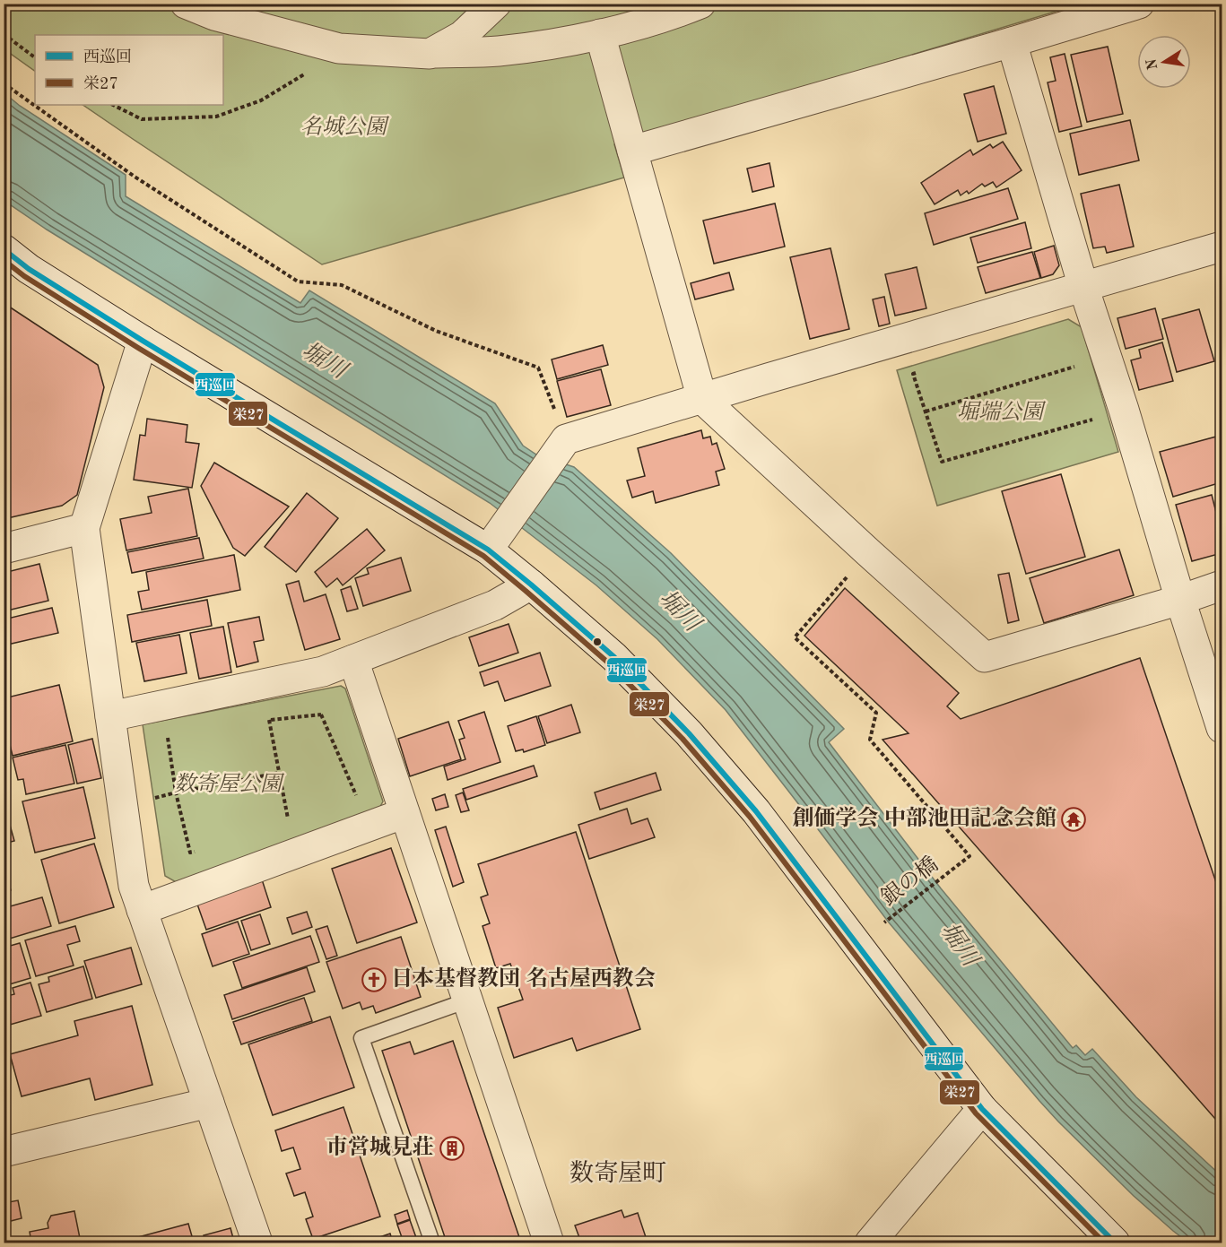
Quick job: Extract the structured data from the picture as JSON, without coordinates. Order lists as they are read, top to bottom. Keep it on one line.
{"streets":{"path":["銀の橋"]},"districts":["数寄屋町"],"water":["堀川"],"parks":["名城公園","堀端公園","数寄屋公園"],"places":{"temple":["創価学会 中部池田記念会館"],"church":["日本基督教団 名古屋西教会"],"building":["市営城見荘"]},"lines":["transit line 西巡回","transit line 栄27"],"legend":["西巡回","栄27"],"north":"left"}
